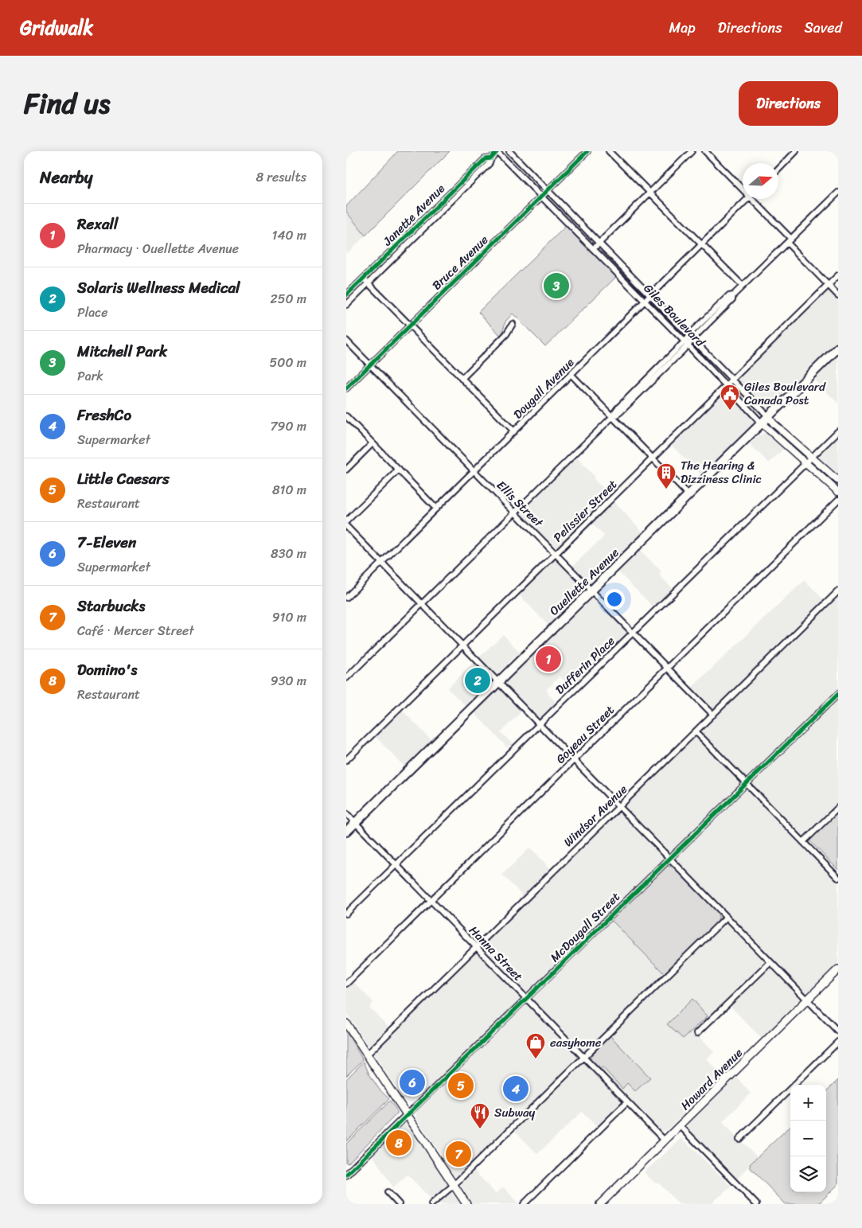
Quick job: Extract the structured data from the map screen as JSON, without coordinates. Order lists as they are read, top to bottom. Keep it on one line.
{"streets":{"main road":["Ouellette Avenue","Howard Avenue"],"street":["Janette Avenue","Bruce Avenue","Giles Boulevard","Dougall Avenue","Ellis Street","Pelissier Street","Dufferin Place","Goyeau Street","Windsor Avenue","McDougall Street","Hanna Street"]},"crossings":[["Janette Avenue","Giles Boulevard"],["Bruce Avenue","Giles Boulevard"],["Bruce Avenue","Ellis Street"],["Giles Boulevard","Dougall Avenue"],["Giles Boulevard","Pelissier Street"],["Giles Boulevard","Ouellette Avenue"],["Giles Boulevard","Dufferin Place"],["Dougall Avenue","Ellis Street"],["Ellis Street","Pelissier Street"],["Ellis Street","Ouellette Avenue"],["Ellis Street","Dufferin Place"],["Ellis Street","Goyeau Street"],["Ellis Street","Windsor Avenue"],["Ouellette Avenue","Hanna Street"],["Dufferin Place","Hanna Street"],["Goyeau Street","Hanna Street"],["Windsor Avenue","Hanna Street"],["McDougall Street","Hanna Street"],["Hanna Street","Howard Avenue"]],"places":{"public building":["Giles Boulevard Canada Post"],"building":["The Hearing & Dizziness Clinic"],"shop":["easyhome"],"restaurant":["Subway"]},"north":"right","page":{"header":"Gridwalk","nav":["Map","Directions","Saved"],"title":"Find us","buttons":"Directions","heading":["Nearby","8 results"],"list":[{"mark":"1","name":"Rexall","note":"Pharmacy · Ouellette Avenue","value":"140 m"},{"mark":"2","name":"Solaris Wellness Medical","note":"Place","value":"250 m"},{"mark":"3","name":"Mitchell Park","note":"Park","value":"500 m"},{"mark":"4","name":"FreshCo","note":"Supermarket","value":"790 m"},{"mark":"5","name":"Little Caesars","note":"Restaurant","value":"810 m"},{"mark":"6","name":"7-Eleven","note":"Supermarket","value":"830 m"},{"mark":"7","name":"Starbucks","note":"Café · Mercer Street","value":"910 m"},{"mark":"8","name":"Domino's","note":"Restaurant","value":"930 m"}],"pins":["3","1","2","6","5","4","8","7"],"map_buttons":["+","−"]}}
